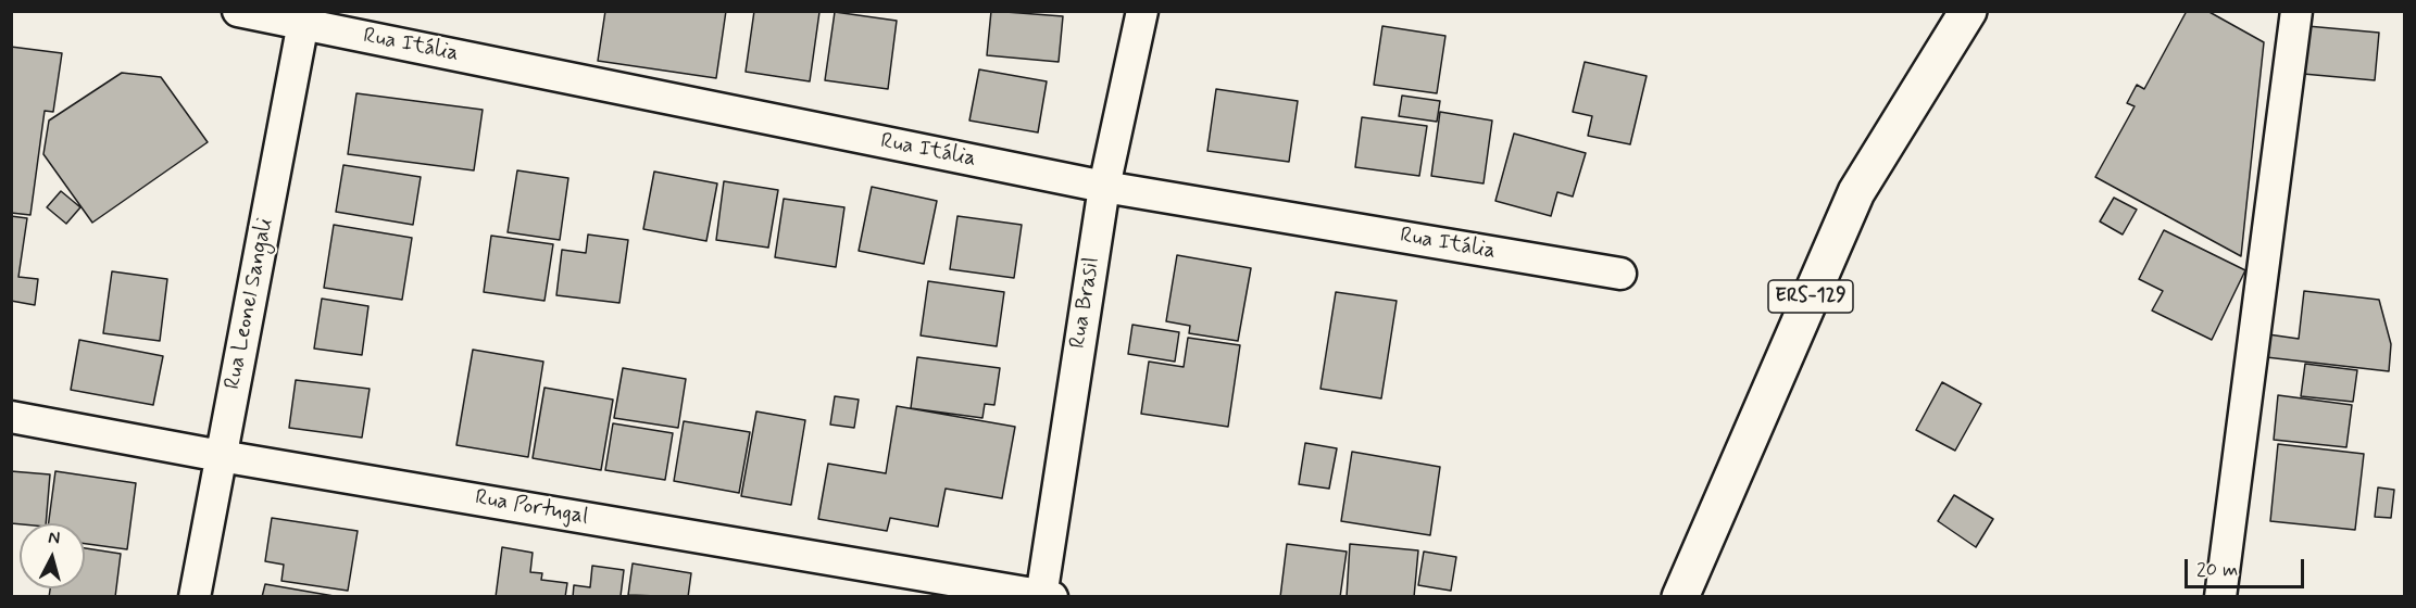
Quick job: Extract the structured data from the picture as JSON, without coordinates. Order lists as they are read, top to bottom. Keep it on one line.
{"streets":{"main road":["ERS-129"],"street":["Rua Itália","Rua Brasil","Rua Leonel Sangali","Rua Portugal"]},"crossings":[["Rua Itália","Rua Brasil"],["Rua Itália","Rua Leonel Sangali"],["Rua Brasil","Rua Portugal"],["Rua Leonel Sangali","Rua Portugal"]],"scale_bar":"20 m","north":"top"}
